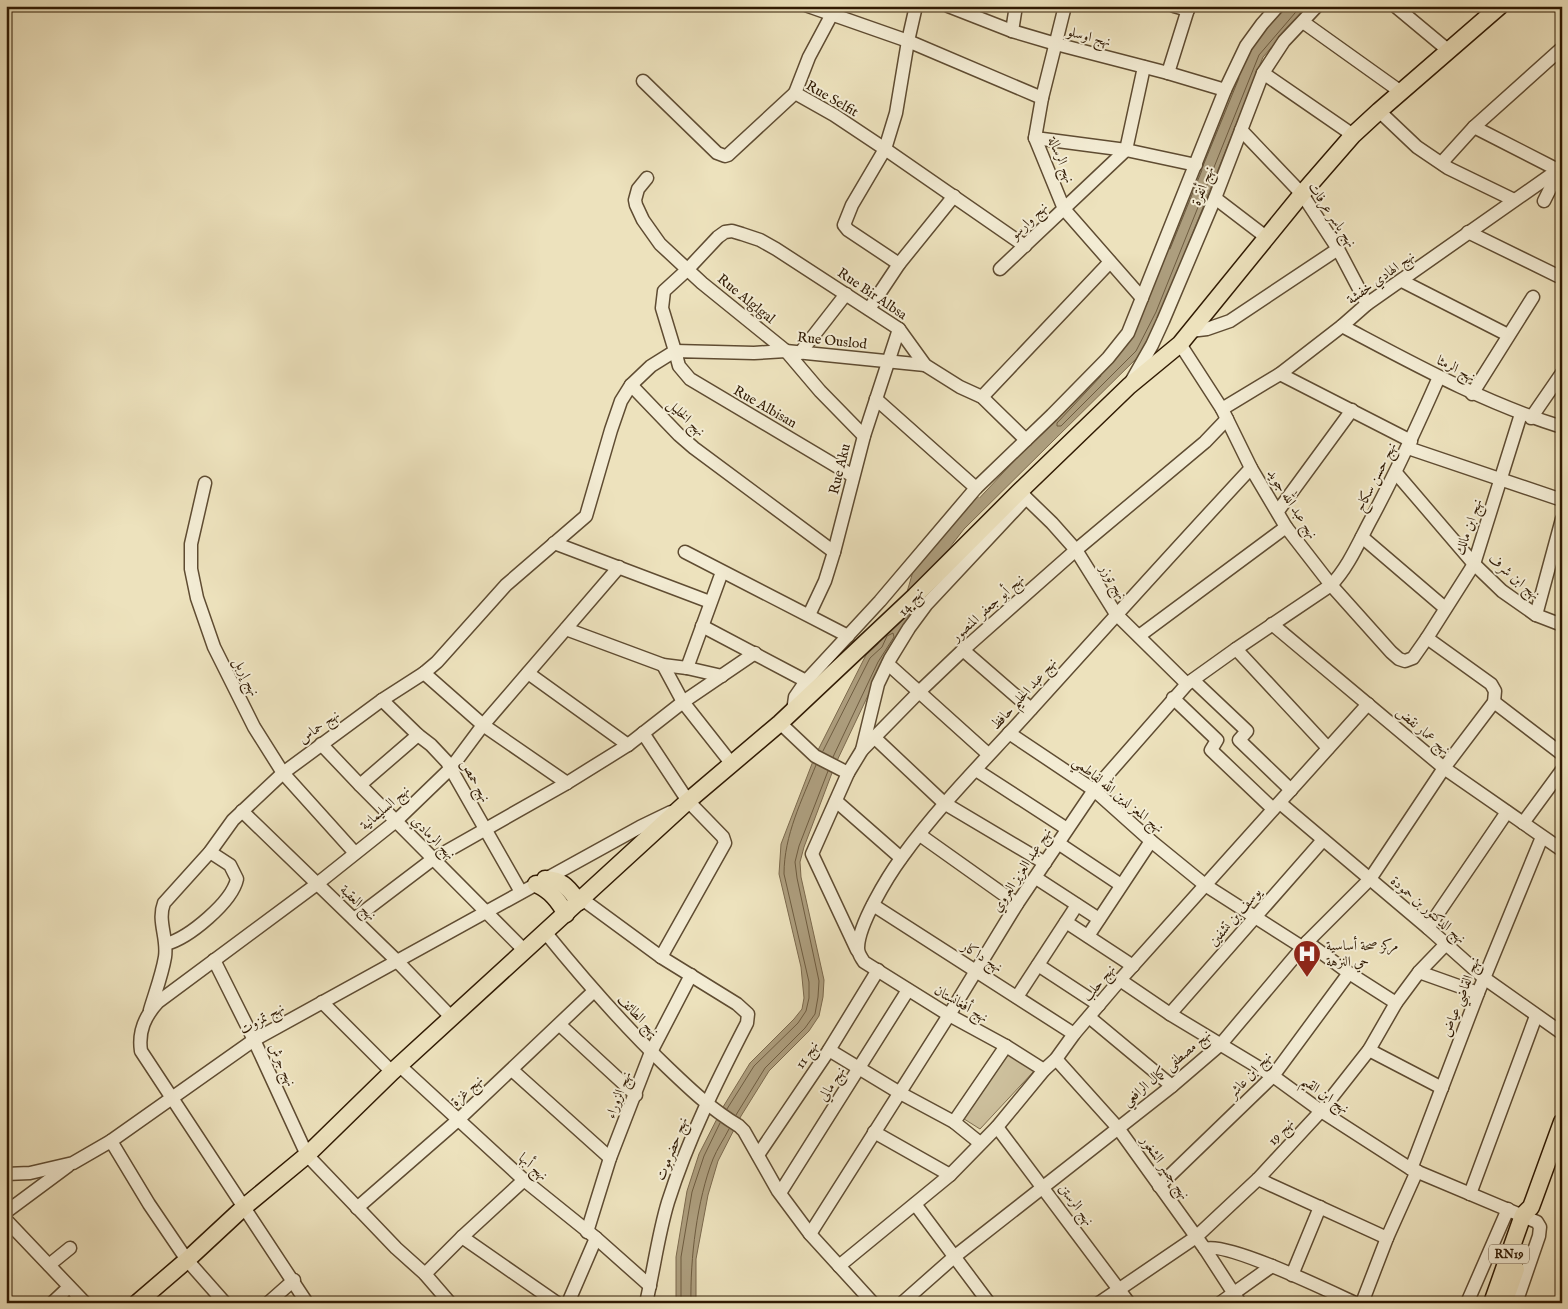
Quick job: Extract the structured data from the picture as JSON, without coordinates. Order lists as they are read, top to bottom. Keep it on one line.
{"streets":{"main road":["RN19"],"street":["نهج اوسلو","Rue Selfit","نهج الرسالة","نهج أنقرة","نهج ياسر عرفات","نهج وارسو","نهج الهادي خفشة","Rue Bir Albsa","Rue Alglgal","Rue Ouslod","نهج الرمثا","Rue Albisan","نهج الخليل","Rue Aku","نهج حسن سكاح","نهج عبد الله جويد","نهج ابن مالك","نهج ابن شرف","نهج توزر","نهج 14","نهج أبو جعفر المنصور","نهج إربل","نهج عبد الحليم حافظ","نهج حماس","نهج عمار نقض","نهج حمص","نهج المعز لدين الله لفاطمي","نهج السليمانية","نهج الرمادي","نهج عبد العزيز العروي","نهج العقبة","نهج الدكتور بن حمودة","يوسف بن تشفين","نهج داكار","نهج حلب","نهج القاضي عياض","نهج أفغانستان","نهج الطائف","نهج تمزوت","نهج 11","نهج جرش","نهج مصطفى كمال الرافعي","نهج ابن عاشر","نهج مالي","نهج غزة","نهج الزوراء","نهج ابن القيم","نهج 19","نهج حضرموت","نهج أبها","نهج جسر الشغور","نهج الرستن"]},"crossings":[["نهج اوسلو","نهج الرسالة"],["Rue Selfit","نهج وارسو"],["نهج الرسالة","نهج وارسو"],["نهج أنقرة","نهج ياسر عرفات"],["نهج ياسر عرفات","نهج الهادي خفشة"],["نهج الهادي خفشة","نهج الرمثا"],["نهج الهادي خفشة","نهج عبد الله جويد"],["نهج الهادي خفشة","نهج أبو جعفر المنصور"],["Rue Bir Albsa","Rue Alglgal"],["Rue Bir Albsa","Rue Ouslod"],["Rue Bir Albsa","Rue Albisan"],["Rue Bir Albsa","Rue Aku"],["Rue Alglgal","Rue Ouslod"],["Rue Alglgal","Rue Aku"],["Rue Ouslod","Rue Albisan"],["Rue Ouslod","Rue Aku"],["نهج الرمثا","نهج حسن سكاح"],["نهج الرمثا","نهج ابن مالك"],["Rue Albisan","Rue Aku"],["نهج الخليل","Rue Aku"],["نهج الخليل","نهج حماس"],["نهج حسن سكاح","نهج عبد الله جويد"],["نهج حسن سكاح","نهج ابن شرف"],["نهج حسن سكاح","نهج عبد العزيز العروي"],["نهج عبد الله جويد","نهج ابن مالك"],["نهج عبد الله جويد","نهج أبو جعفر المنصور"],["نهج عبد الله جويد","نهج عبد الحليم حافظ"],["نهج عبد الله جويد","نهج عبد العزيز العروي"],["نهج ابن مالك","نهج ابن شرف"],["نهج توزر","نهج 14"],["نهج توزر","نهج أبو جعفر المنصور"],["نهج توزر","نهج عبد الحليم حافظ"],["نهج توزر","نهج عبد العزيز العروي"],["نهج توزر","نهج حلب"],["نهج 14","نهج أبو جعفر المنصور"],["نهج أبو جعفر المنصور","نهج عبد الحليم حافظ"],["نهج أبو جعفر المنصور","نهج أفغانستان"],["نهج إربل","نهج حماس"],["نهج إربل","نهج السليمانية"],["نهج عبد الحليم حافظ","نهج المعز لدين الله لفاطمي"],["نهج عبد الحليم حافظ","نهج داكار"],["نهج عبد الحليم حافظ","نهج أفغانستان"],["نهج حماس","نهج حمص"],["نهج حماس","نهج السليمانية"],["نهج حماس","نهج الرمادي"],["نهج حماس","نهج العقبة"],["نهج عمار نقض","نهج عبد العزيز العروي"],["نهج عمار نقض","نهج حلب"],["نهج عمار نقض","نهج القاضي عياض"],["نهج عمار نقض","نهج مصطفى كمال الرافعي"],["نهج حمص","نهج السليمانية"],["نهج حمص","نهج تمزوت"],["نهج المعز لدين الله لفاطمي","نهج عبد العزيز العروي"],["نهج المعز لدين الله لفاطمي","يوسف بن تشفين"],["نهج المعز لدين الله لفاطمي","نهج حلب"],["نهج المعز لدين الله لفاطمي","نهج مصطفى كمال الرافعي"],["نهج المعز لدين الله لفاطمي","نهج ابن عاشر"],["نهج المعز لدين الله لفاطمي","نهج 19"],["نهج السليمانية","نهج الرمادي"],["نهج السليمانية","نهج العقبة"],["نهج السليمانية","نهج تمزوت"],["نهج السليمانية","نهج جرش"],["نهج الرمادي","نهج تمزوت"],["نهج عبد العزيز العروي","نهج الدكتور بن حمودة"],["نهج عبد العزيز العروي","نهج داكار"],["نهج عبد العزيز العروي","نهج أفغانستان"],["نهج العقبة","نهج تمزوت"],["نهج الدكتور بن حمودة","يوسف بن تشفين"],["نهج الدكتور بن حمودة","نهج حلب"],["نهج الدكتور بن حمودة","نهج القاضي عياض"],["نهج الدكتور بن حمودة","نهج مصطفى كمال الرافعي"],["نهج الدكتور بن حمودة","نهج 19"],["يوسف بن تشفين","نهج ابن القيم"],["نهج داكار","نهج حلب"],["نهج حلب","نهج أفغانستان"],["نهج حلب","نهج ابن القيم"],["نهج حلب","نهج جسر الشغور"],["نهج حلب","نهج الرستن"],["نهج القاضي عياض","نهج ابن القيم"],["نهج أفغانستان","نهج 11"],["نهج أفغانستان","نهج مالي"],["نهج الطائف","نهج 11"],["نهج الطائف","نهج غزة"],["نهج الطائف","نهج الزوراء"],["نهج الطائف","نهج حضرموت"],["نهج تمزوت","نهج جرش"],["نهج تمزوت","نهج أبها"],["نهج جرش","نهج غزة"],["نهج مصطفى كمال الرافعي","نهج ابن القيم"],["نهج مصطفى كمال الرافعي","نهج جسر الشغور"],["نهج مصطفى كمال الرافعي","نهج الرستن"],["نهج ابن عاشر","نهج ابن القيم"],["نهج ابن عاشر","نهج جسر الشغور"],["نهج غزة","نهج أبها"],["نهج الزوراء","نهج حضرموت"],["نهج الزوراء","نهج أبها"],["نهج ابن القيم","نهج 19"],["نهج ابن القيم","RN19"],["نهج 19","نهج جسر الشغور"],["نهج 19","نهج الرستن"],["نهج حضرموت","نهج أبها"]],"places":{"hospital":["مركز صحة أساسية حي النزهة"]}}
